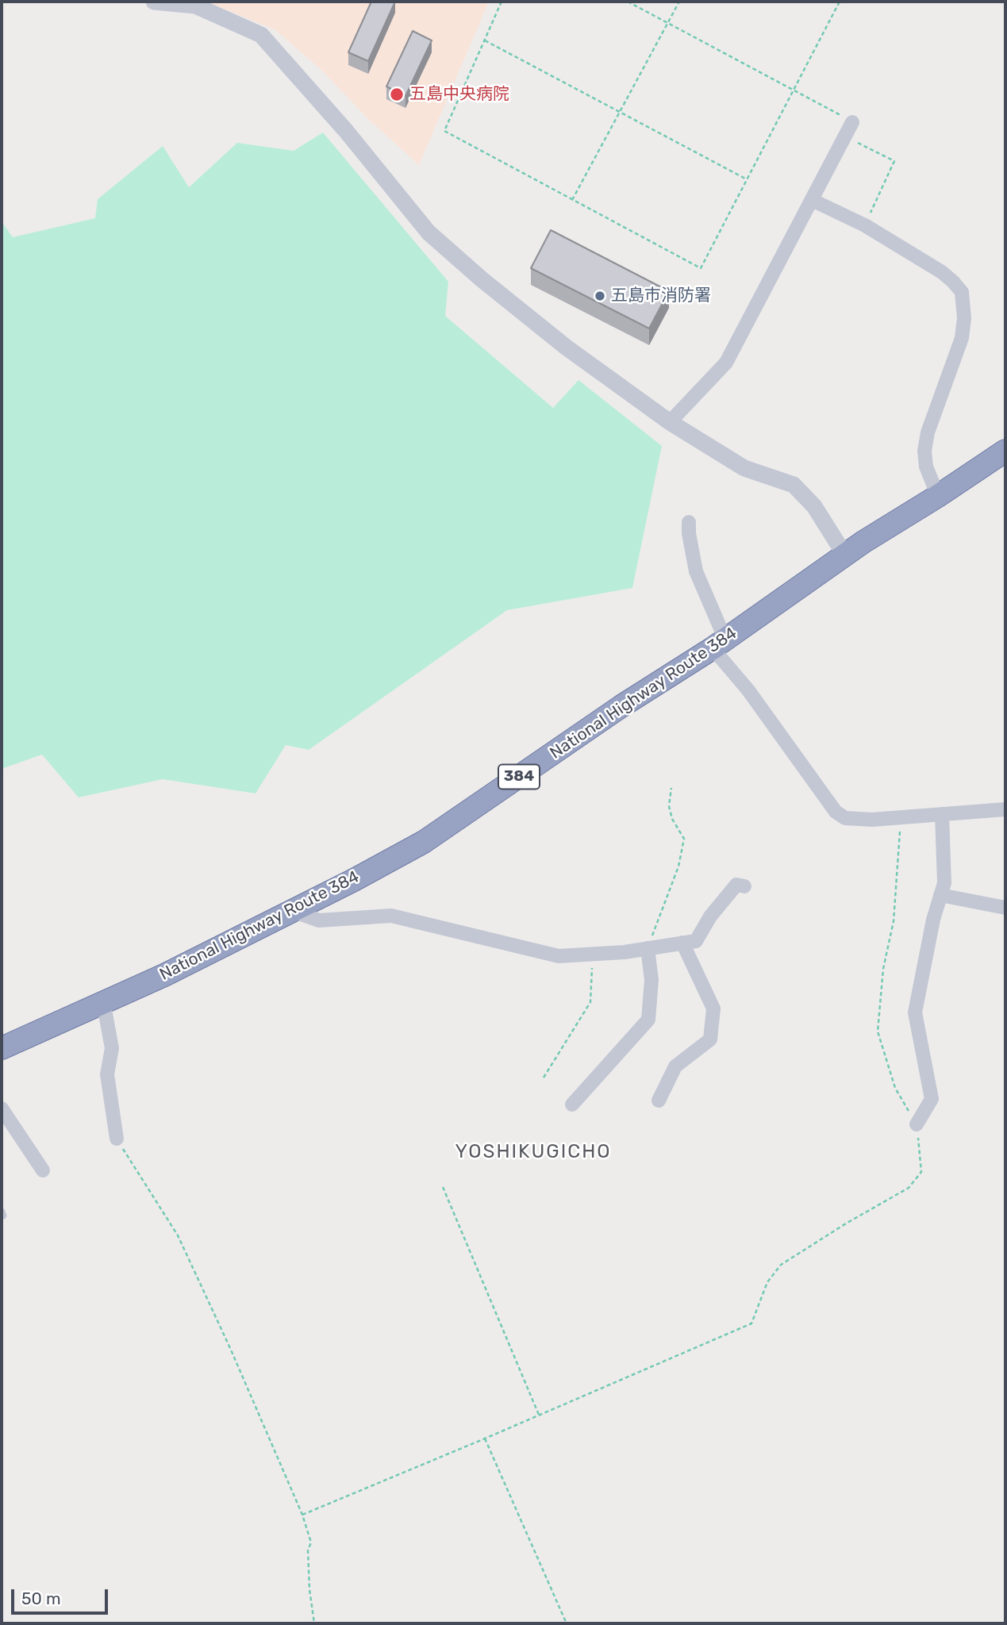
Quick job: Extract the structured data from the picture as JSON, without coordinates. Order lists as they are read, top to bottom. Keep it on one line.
{"streets":{"highway":["National Highway Route 384","384"]},"districts":["YOSHIKUGICHO"],"places":["五島中央病院","五島市消防署"],"scale_bar":"50 m"}
